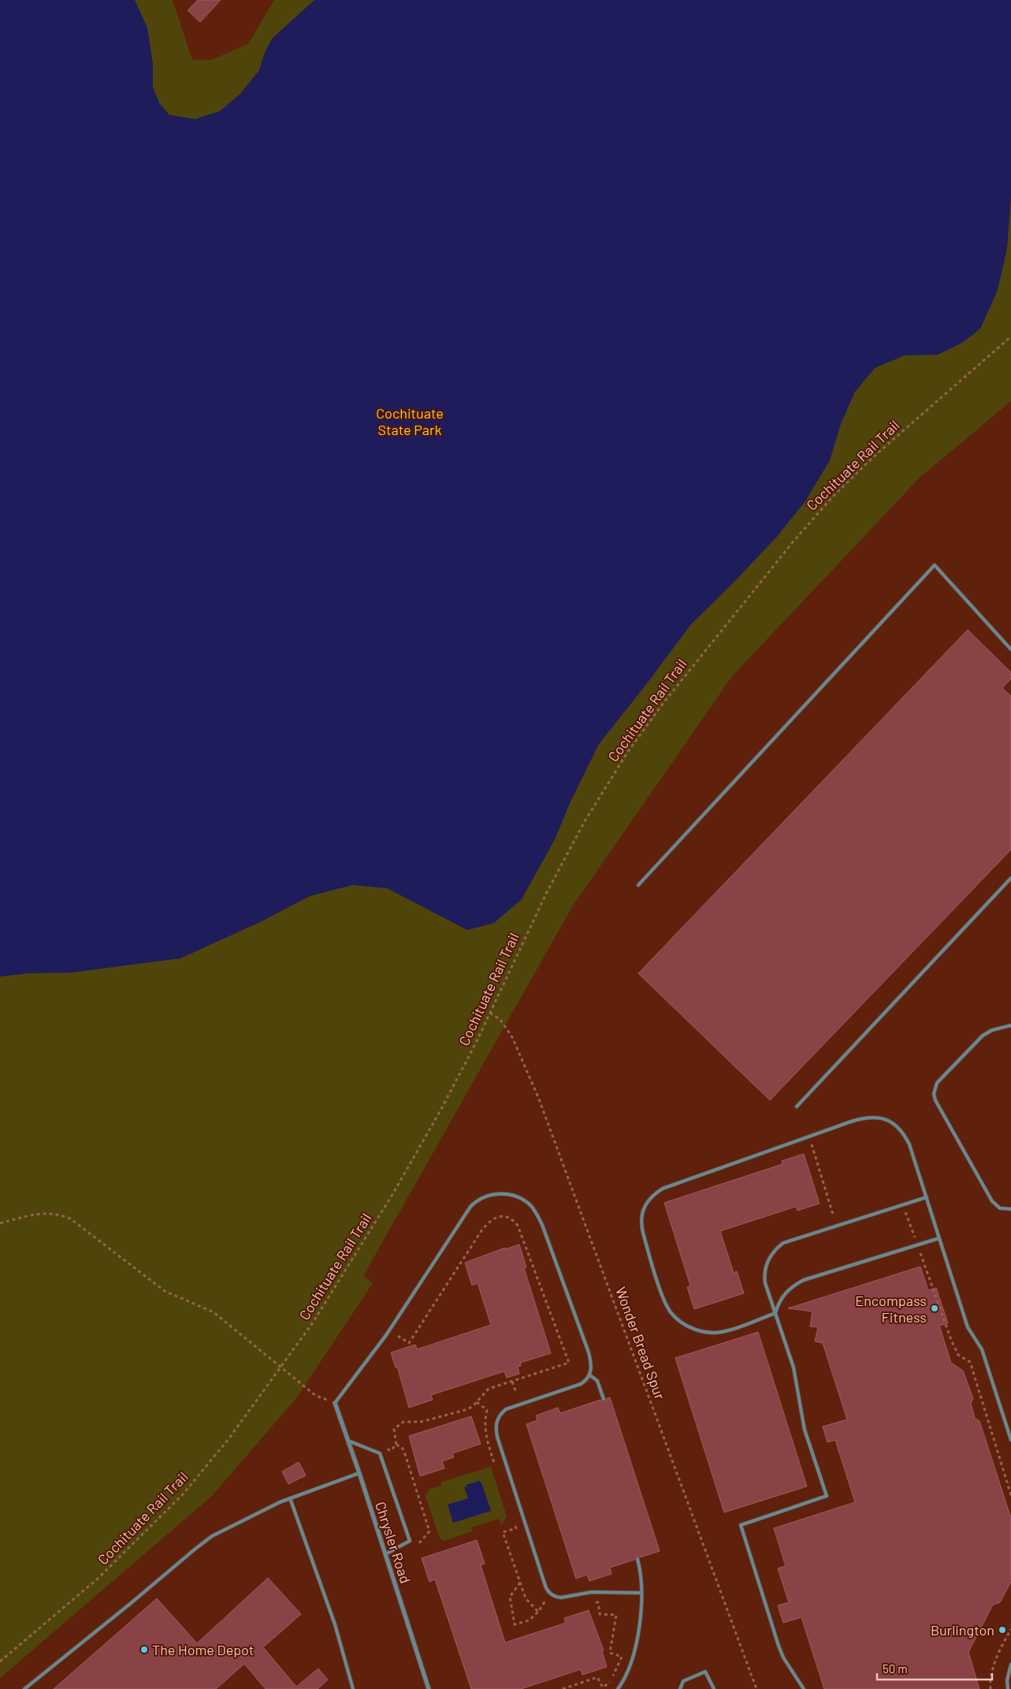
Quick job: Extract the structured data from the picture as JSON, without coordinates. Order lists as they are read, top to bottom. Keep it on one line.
{"streets":{"street":["Chrysler Road"],"path":["Cochituate Rail Trail","Wonder Bread Spur"]},"crossings":[["Cochituate Rail Trail","Wonder Bread Spur"]],"parks":["Cochituate State Park"],"places":["Encompass Fitness","Burlington","The Home Depot"],"scale_bar":"50 m"}
